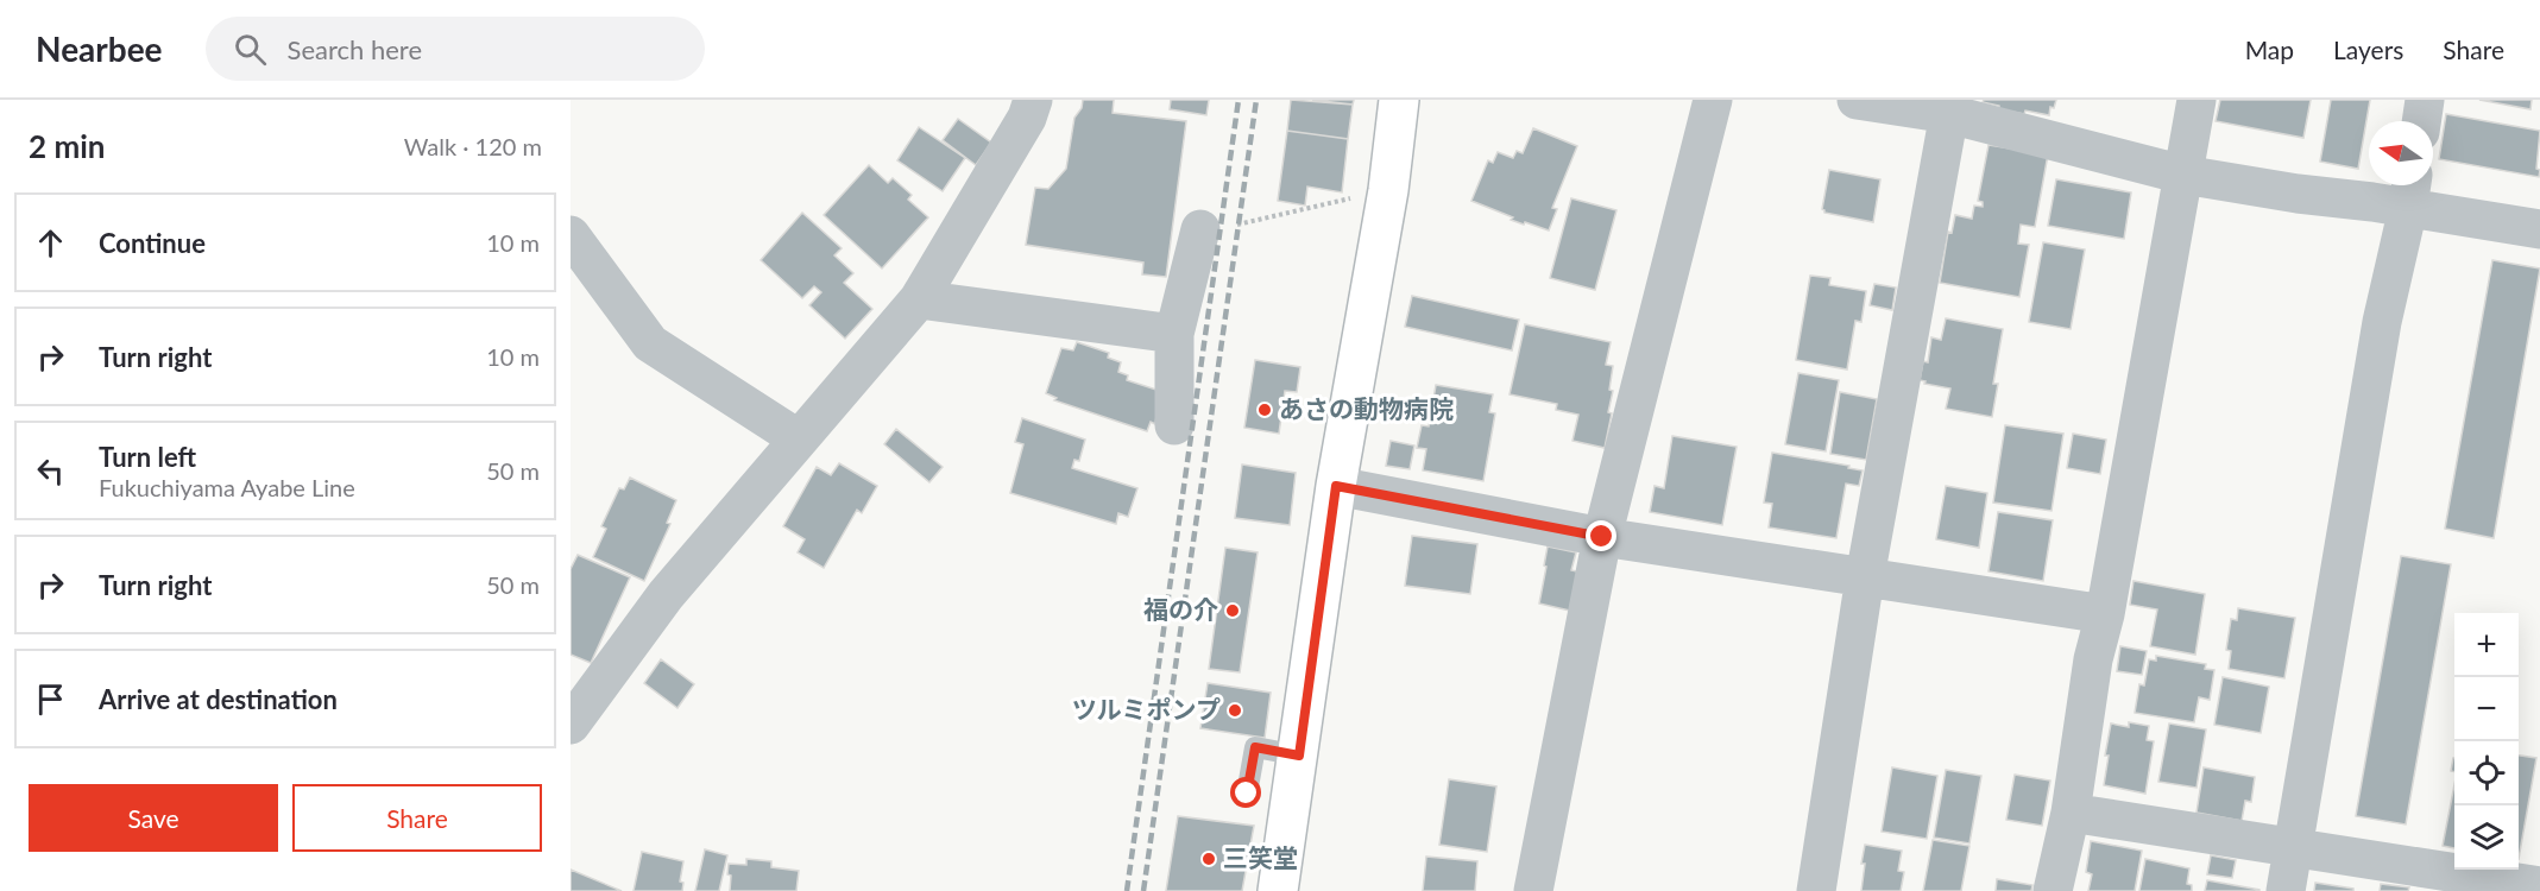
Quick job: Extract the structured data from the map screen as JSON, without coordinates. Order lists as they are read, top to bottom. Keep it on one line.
{"places":["あさの動物病院","福の介","ツルミポンプ","三笑堂"],"north":"left","page":{"header":"Nearbee","search":"Search here","nav":["Map","Layers","Share"],"heading":["2 min","Walk · 120 m"],"list":[["Continue","10 m"],["Turn right","10 m"],["Turn left","Fukuchiyama Ayabe Line","50 m"],["Turn right","50 m"],"Arrive at destination"],"map_buttons":["+","−"],"buttons":["Save","Share"]}}
